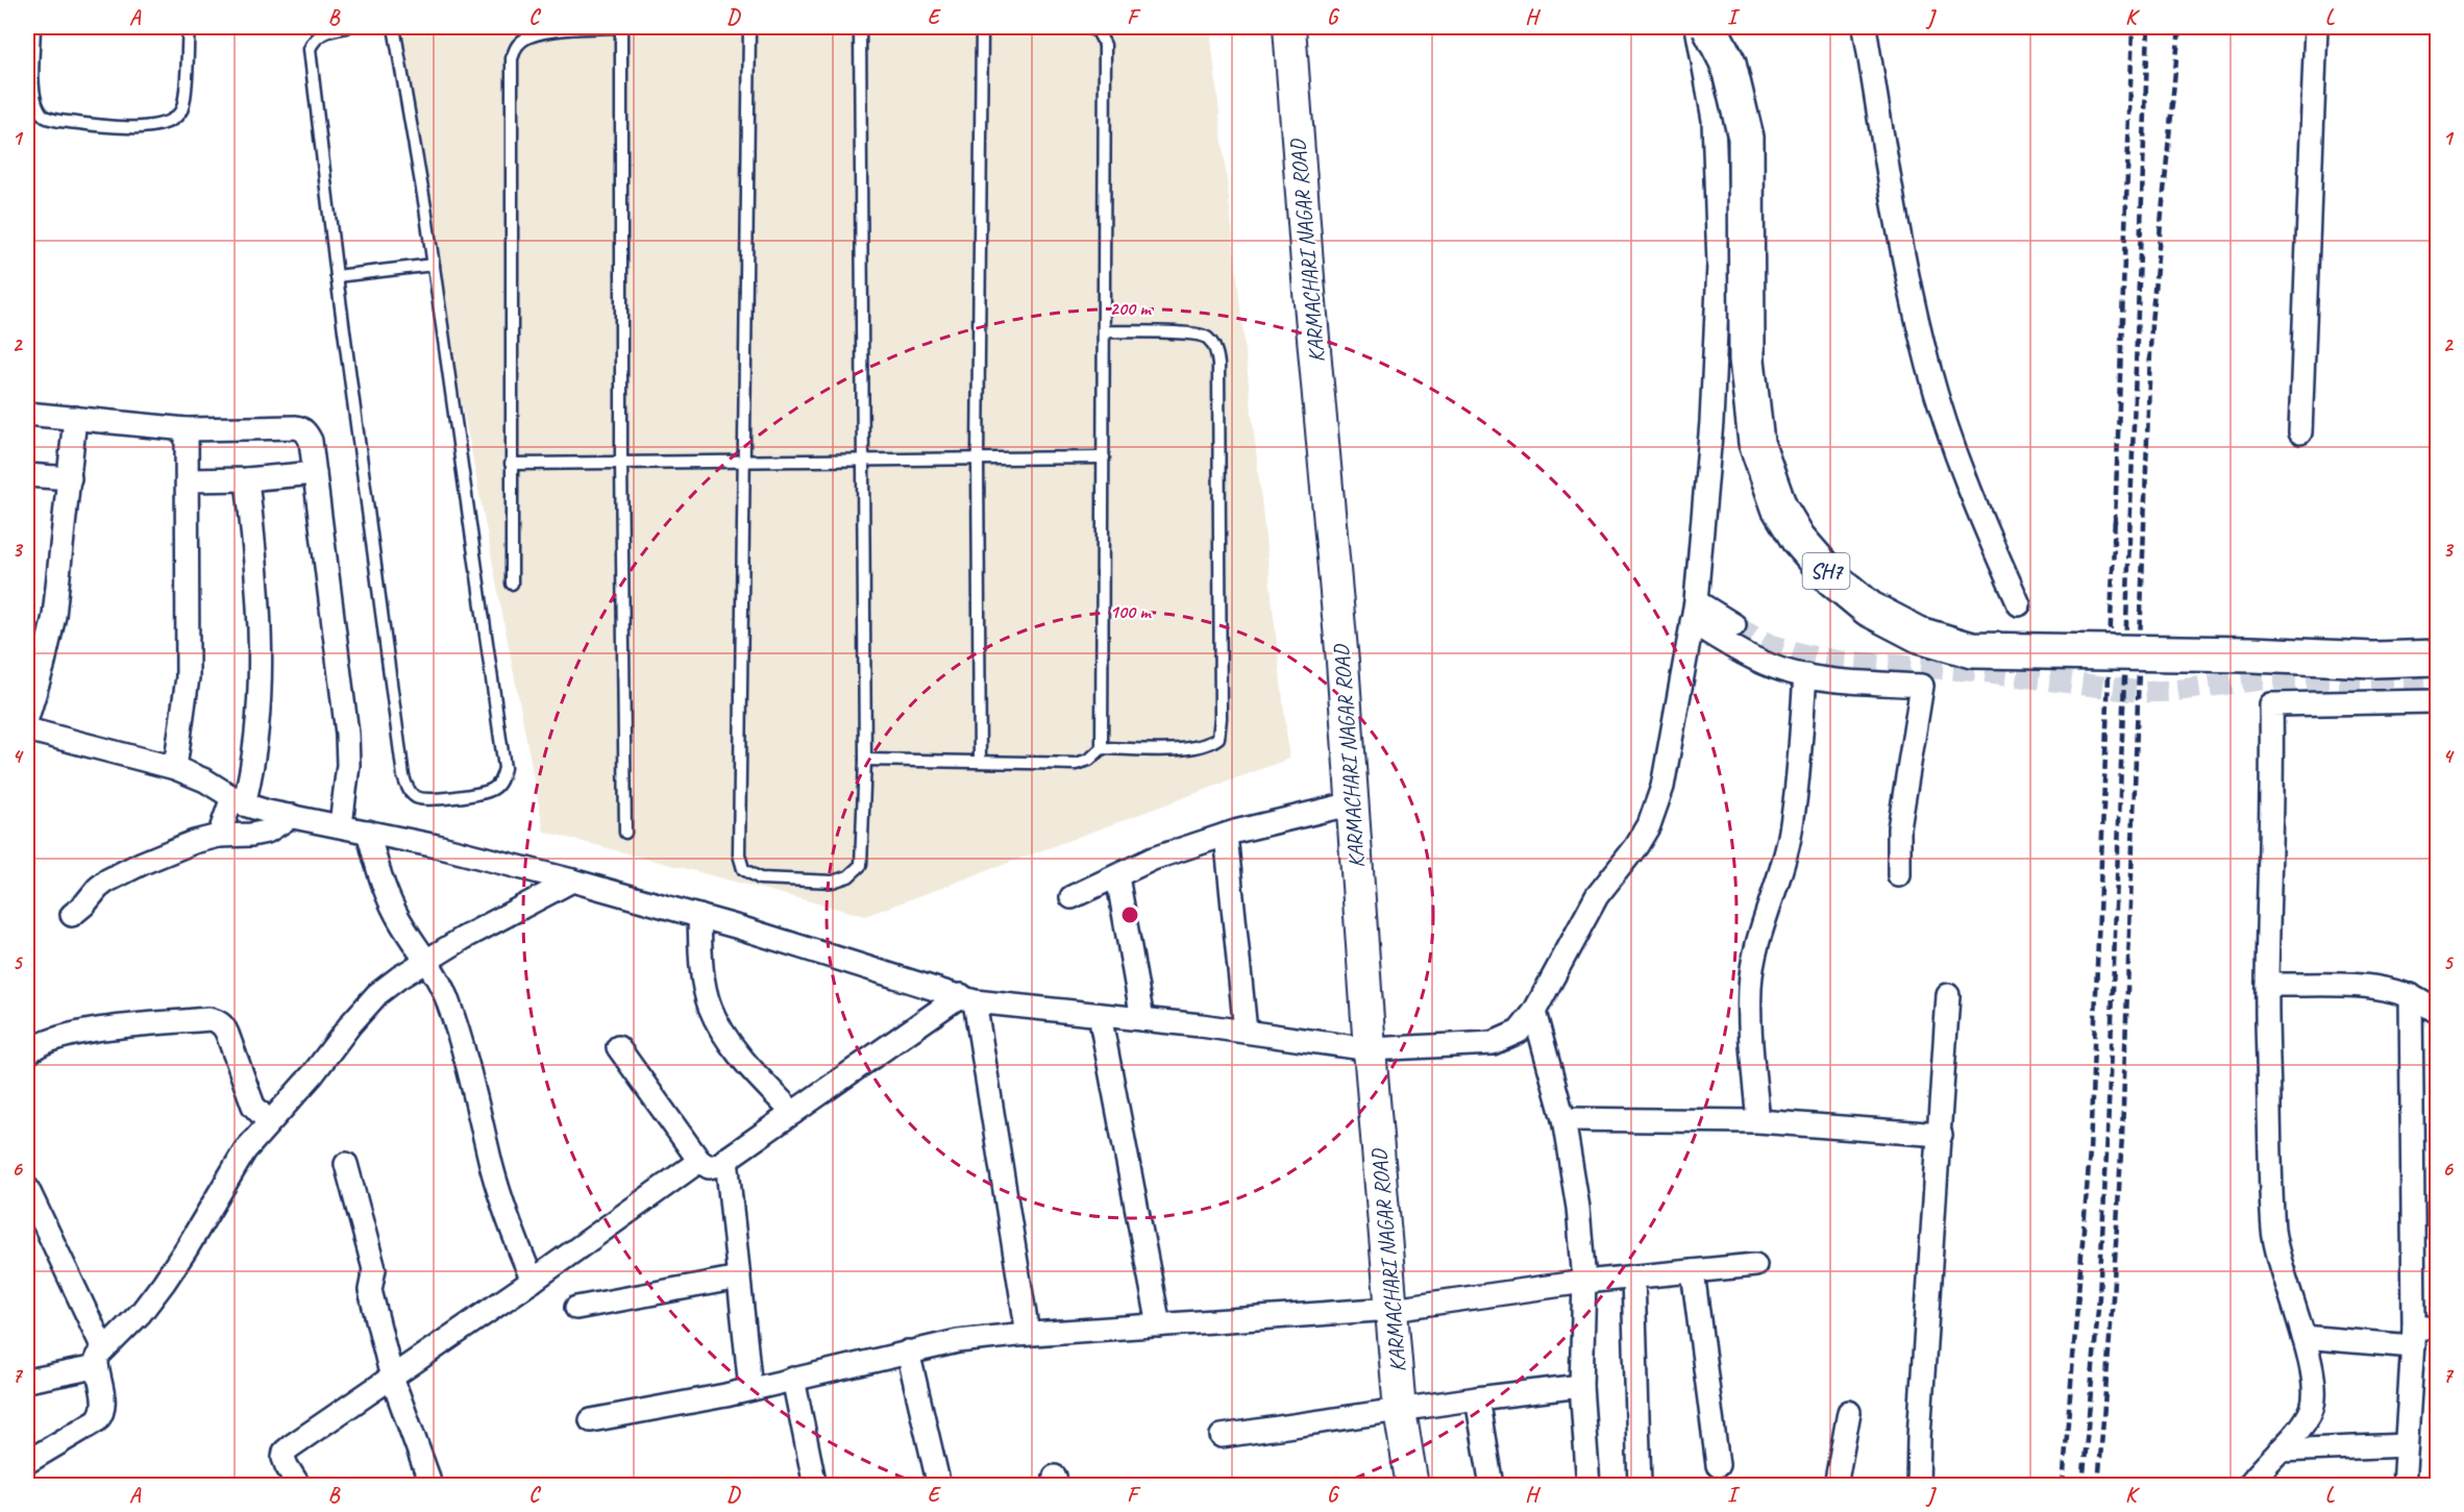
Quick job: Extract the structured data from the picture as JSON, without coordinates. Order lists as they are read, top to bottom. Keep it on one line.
{"streets":{"main road":["SH7"],"street":["KARMACHARI NAGAR ROAD"]},"grid":{"columns":["A","B","C","D","E","F","G","H","I","J","K","L"],"rows":["1","2","3","4","5","6","7"]},"rings":["200 m","100 m"]}
